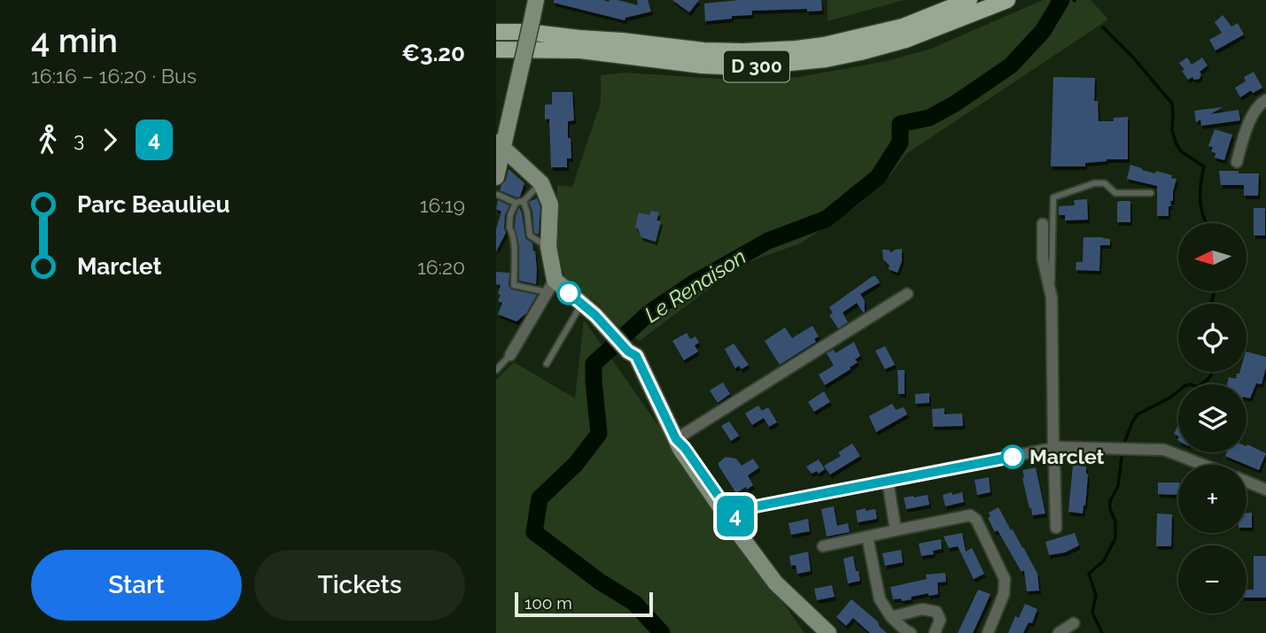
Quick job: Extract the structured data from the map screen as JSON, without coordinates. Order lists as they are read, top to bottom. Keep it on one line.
{"streets":{"main road":["D 300"]},"water":["Le Renaison"],"places":["Marclet"],"lines":["bus line 4"],"scale_bar":"100 m","north":"left","page":{"heading":["4 min","16:16 – 16:20 · Bus","€3.20"],"on_map":"4","legs":["3","4"],"list":[{"name":"Parc Beaulieu","value":"16:19"},{"name":"Marclet","value":"16:20"}],"map_buttons":["+","−"],"buttons":["Start","Tickets"],"scale":"100 m"}}
